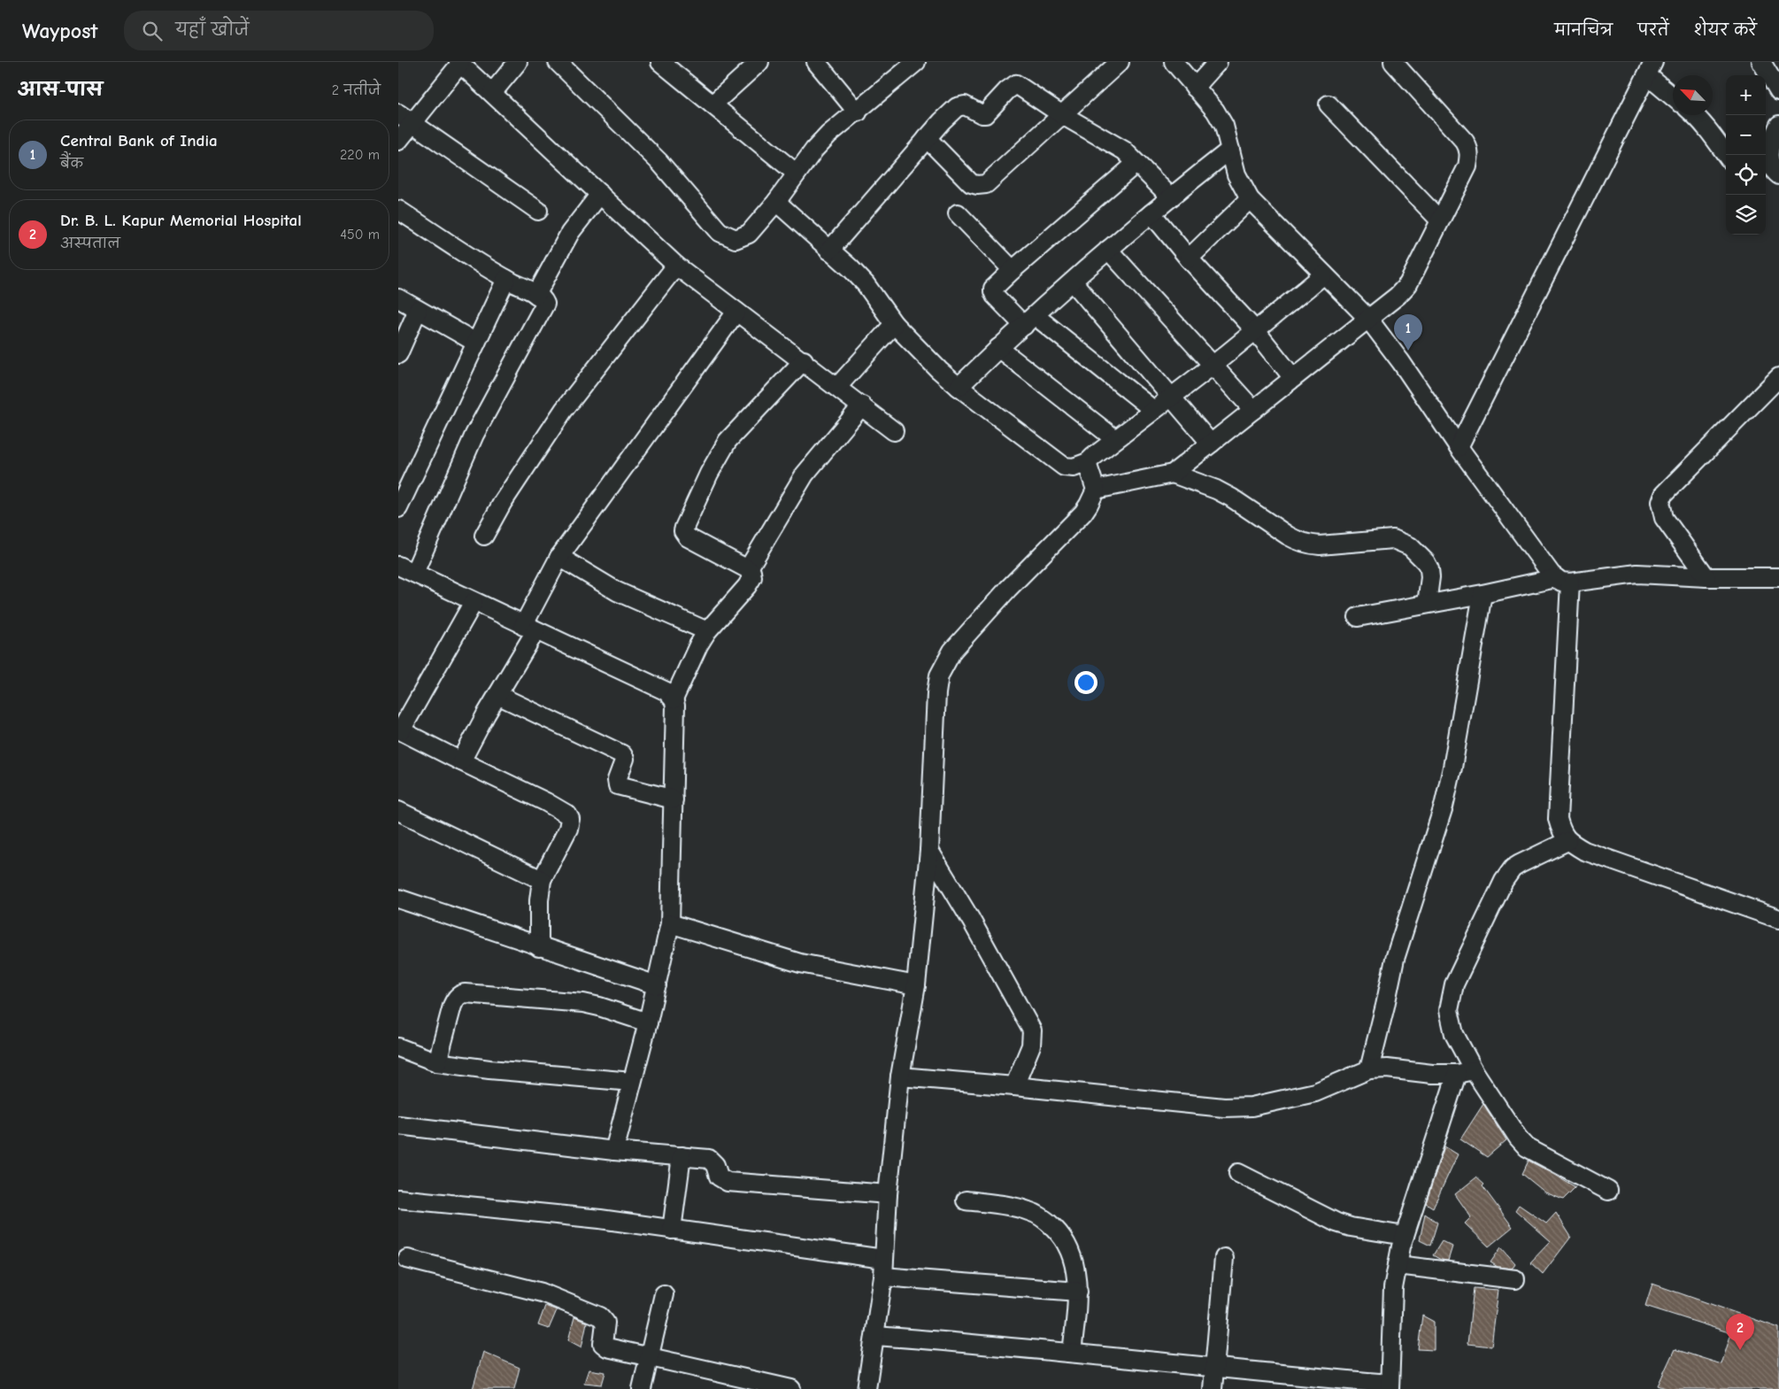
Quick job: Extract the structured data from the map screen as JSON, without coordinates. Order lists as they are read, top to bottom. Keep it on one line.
{"north":"top left","page":{"header":"Waypost","search":"यहाँ खोजें","nav":["मानचित्र","परतें","शेयर करें"],"heading":["आस-पास","2 नतीजे"],"map_buttons":["+","−"],"list":[{"mark":"1","name":"Central Bank of India","note":"बैंक","value":"220 m"},{"mark":"2","name":"Dr. B. L. Kapur Memorial Hospital","note":"अस्पताल","value":"450 m"}],"pins":["1","2"]}}
